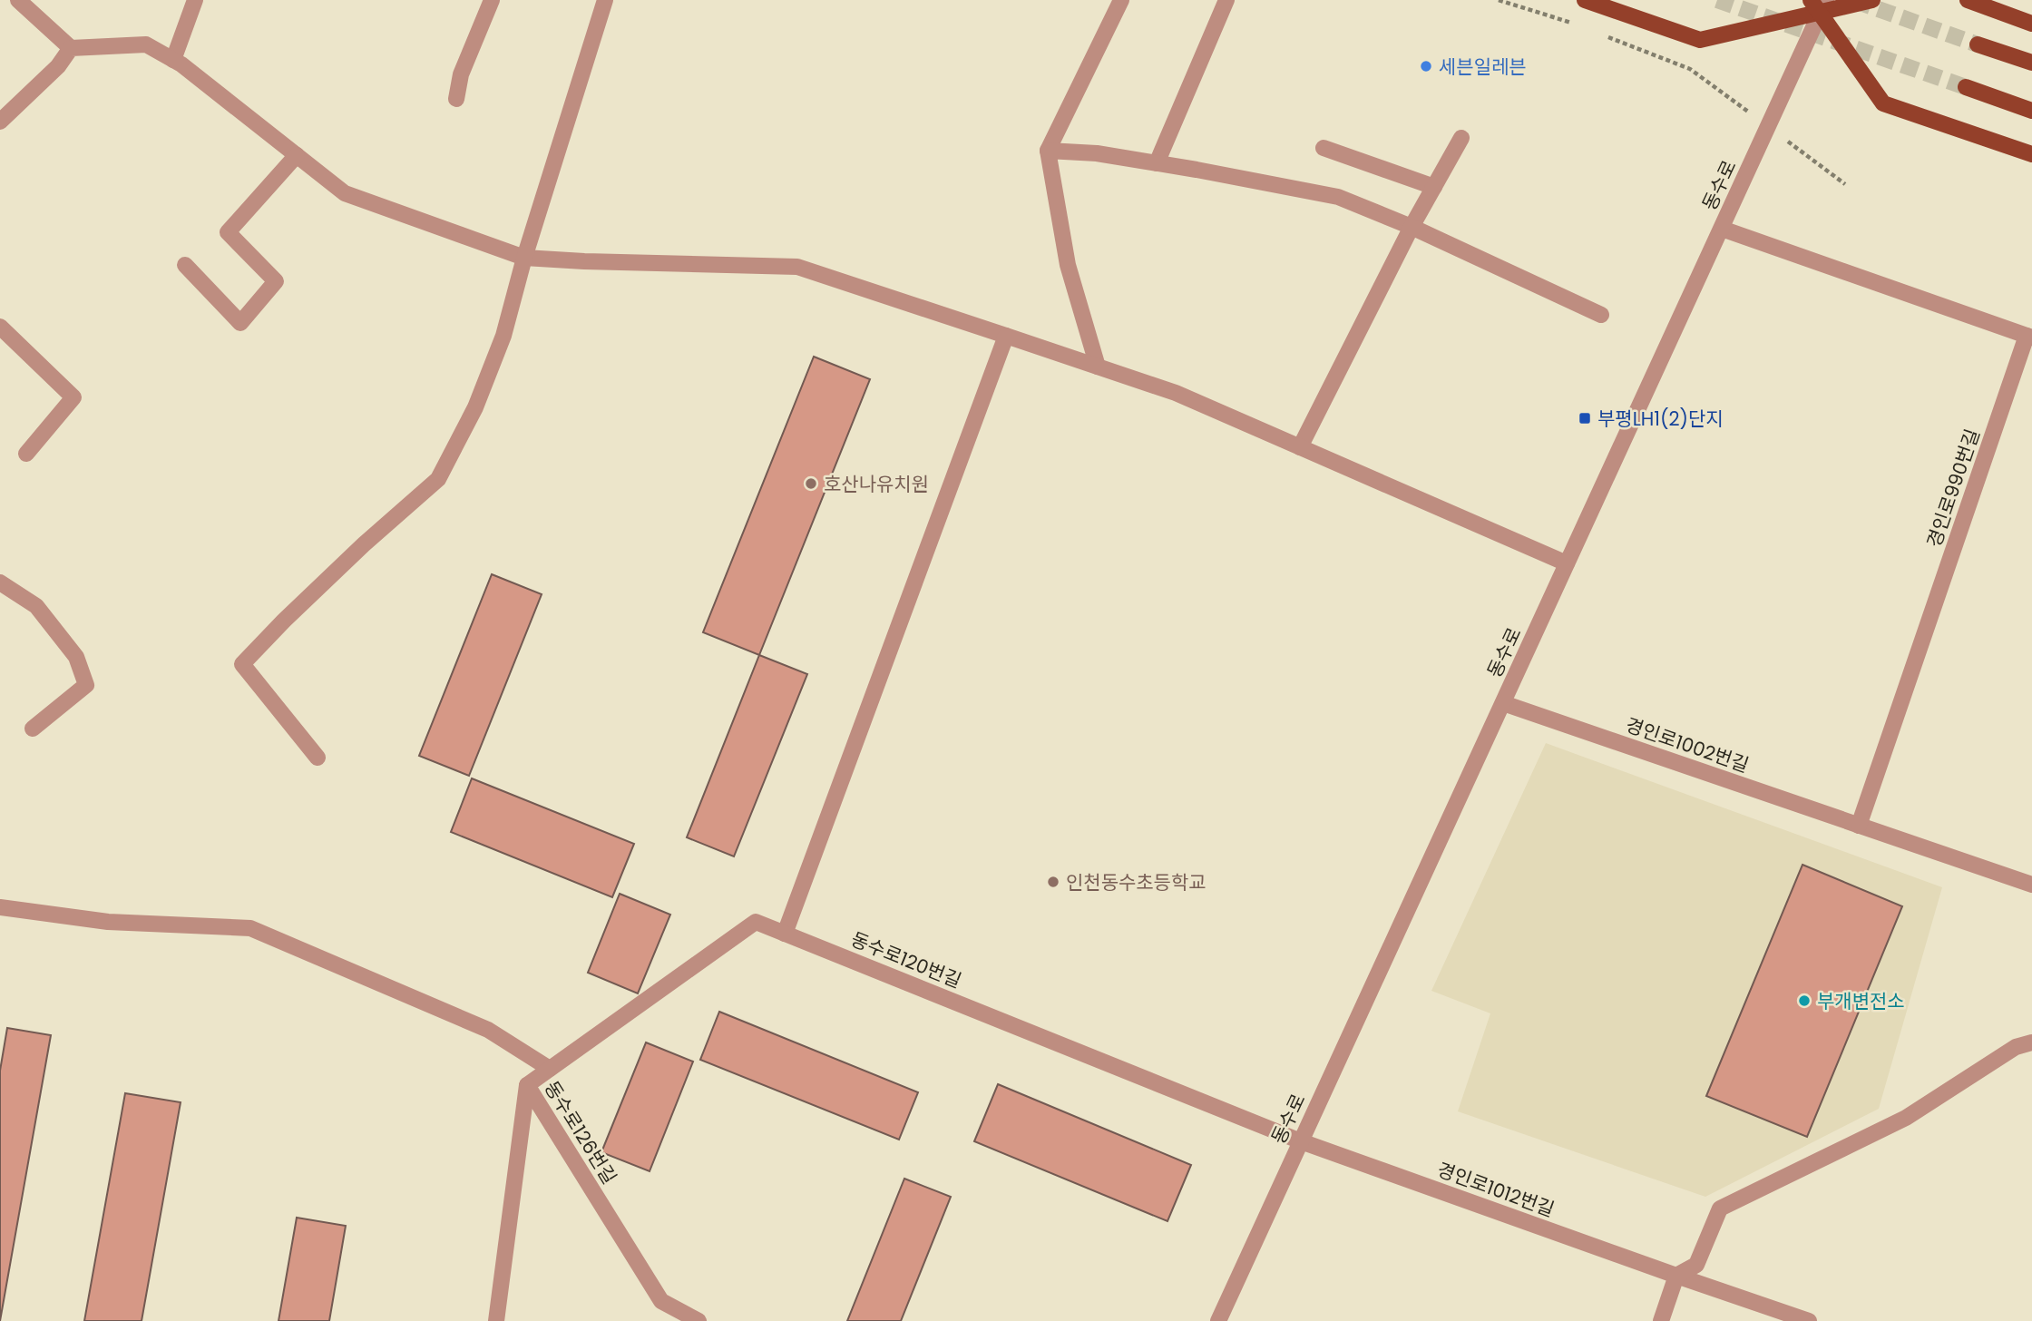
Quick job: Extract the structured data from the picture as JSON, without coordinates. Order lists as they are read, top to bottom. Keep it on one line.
{"streets":{"street":["동수로","경인로990번길","경인로1002번길","동수로120번길","동수로126번길","경인로1012번길"]},"crossings":[["동수로","경인로990번길"],["동수로","경인로1002번길"],["동수로","동수로120번길"],["동수로","경인로1012번길"],["경인로990번길","경인로1002번길"],["동수로120번길","동수로126번길"],["동수로120번길","경인로1012번길"]],"places":{"other":["세븐일레븐","호산나유치원","인천동수초등학교","부개변전소"],"transit":["부평LH1(2)단지"]}}
